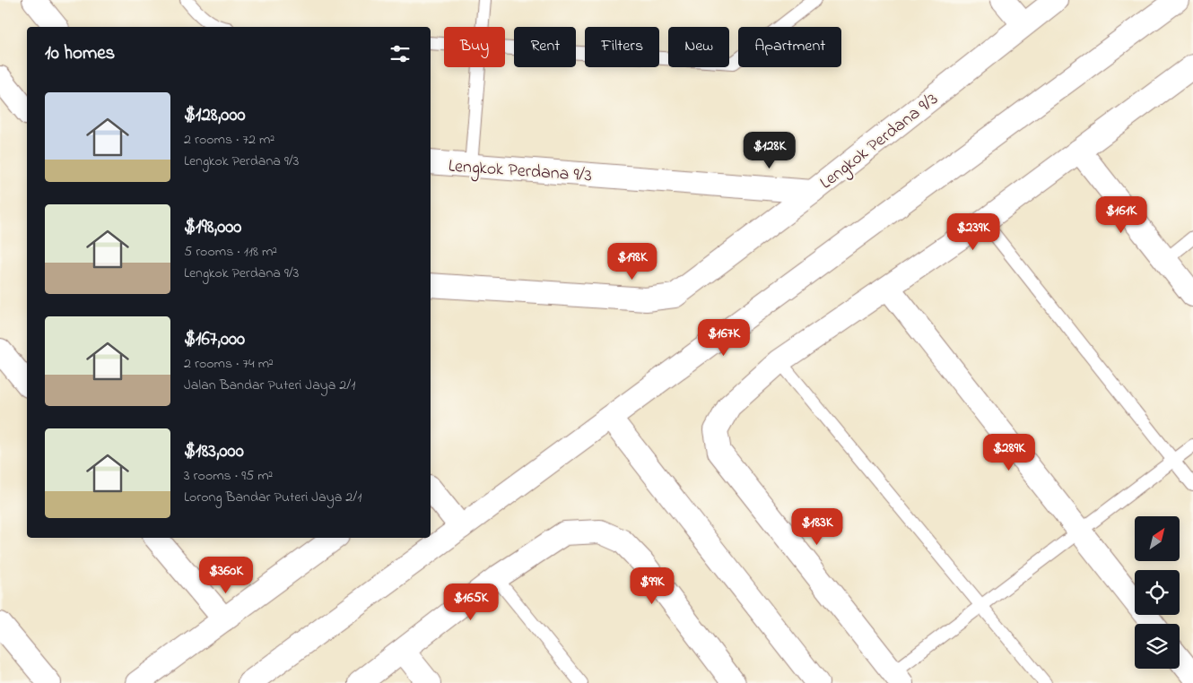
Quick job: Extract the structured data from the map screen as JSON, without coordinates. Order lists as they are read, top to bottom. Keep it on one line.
{"streets":{"street":["Lengkok Perdana 9/3"]},"north":"top right","page":{"chip":["Buy","Rent","Filters","New","Apartment"],"heading":"10 homes","list":[{"name":"$128,000","note":"2 rooms · 72 m² · Lengkok Perdana 9/3"},{"name":"$198,000","note":"5 rooms · 118 m² · Lengkok Perdana 9/3"},{"name":"$167,000","note":"2 rooms · 74 m² · Jalan Bandar Puteri Jaya 2/1"},{"name":"$183,000","note":"3 rooms · 95 m² · Lorong Bandar Puteri Jaya 2/1"}],"price":["$128K","$161K","$239K","$198K","$167K","$289K","$183K","$360K","$99K","$165K"]}}
